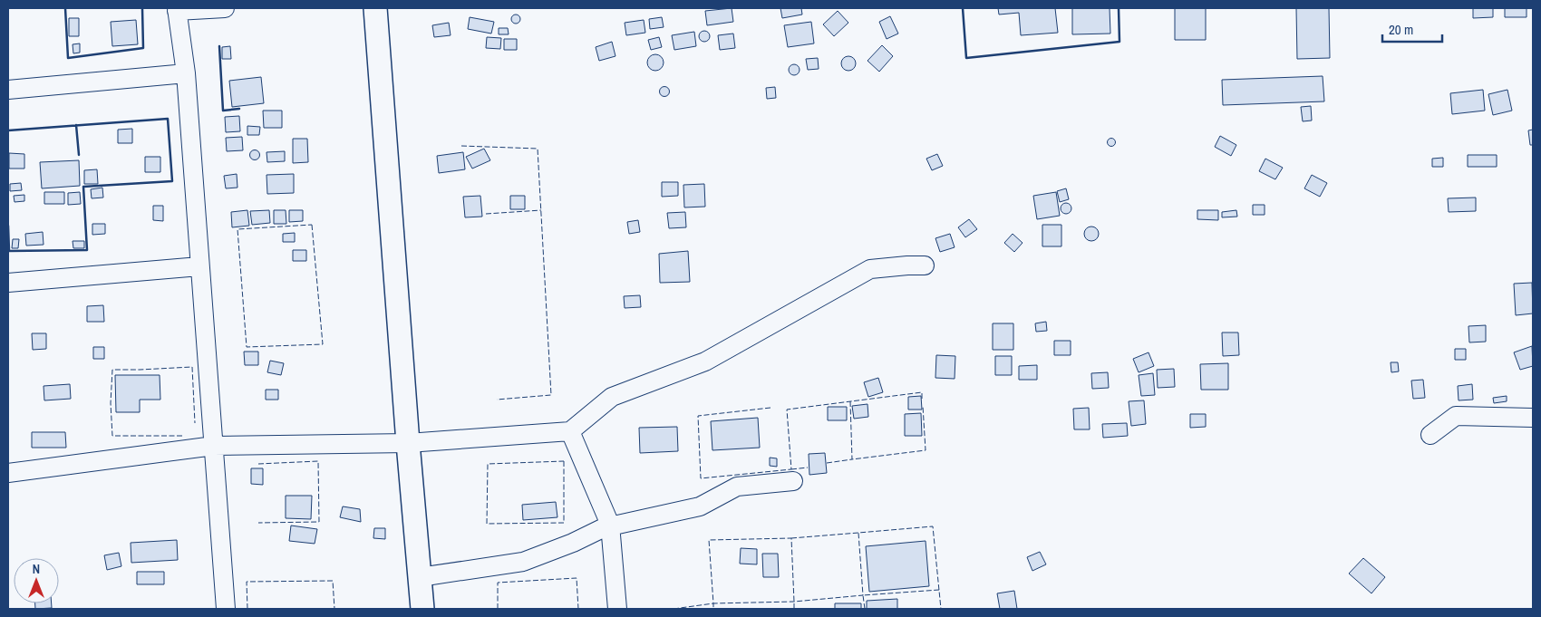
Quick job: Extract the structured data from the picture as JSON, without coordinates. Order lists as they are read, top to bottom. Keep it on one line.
{"scale_bar":"20 m","north":"top"}
